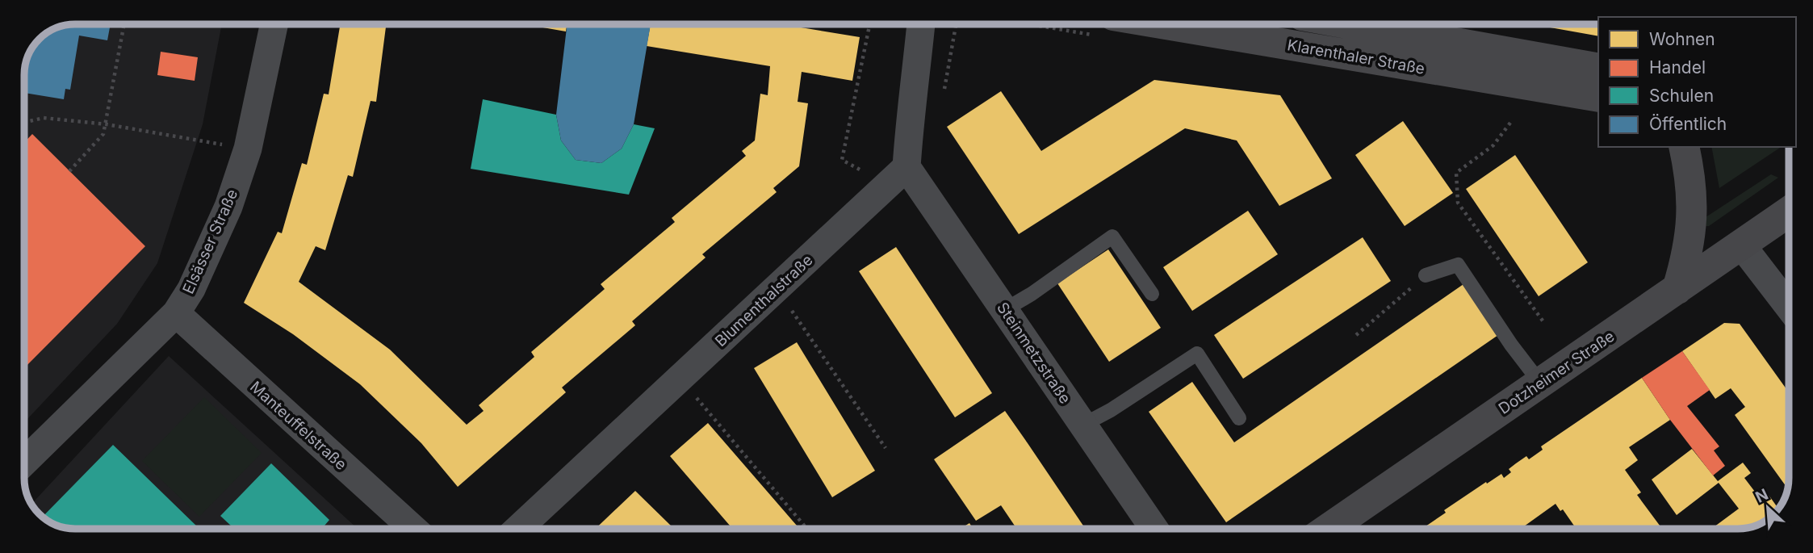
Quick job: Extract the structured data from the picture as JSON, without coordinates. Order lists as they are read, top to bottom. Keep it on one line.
{"streets":{"main road":["Klarenthaler Straße","Dotzheimer Straße"],"street":["Elsässer Straße","Blumenthalstraße","Steinmetzstraße","Manteuffelstraße"]},"crossings":[["Elsässer Straße","Manteuffelstraße"],["Blumenthalstraße","Steinmetzstraße"]],"legend":["Wohnen","Handel","Schulen","Öffentlich"],"north":"top left"}
